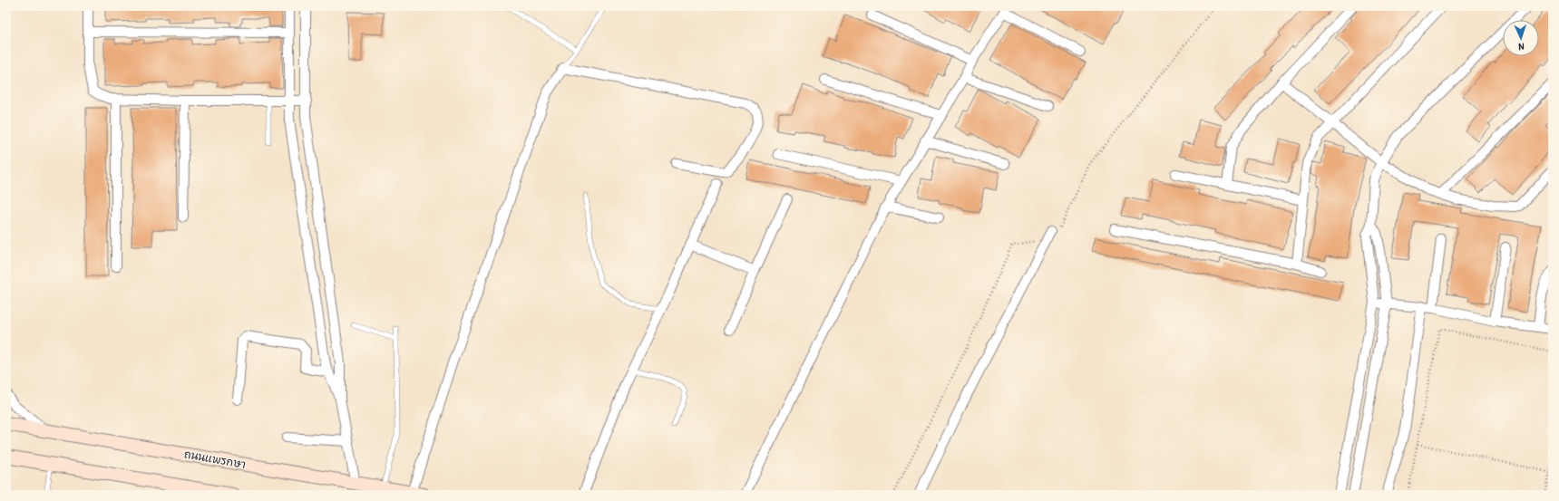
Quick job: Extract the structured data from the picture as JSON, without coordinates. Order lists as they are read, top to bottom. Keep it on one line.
{"streets":{"main road":["ถนนแพรกษา"]},"north":"bottom"}
